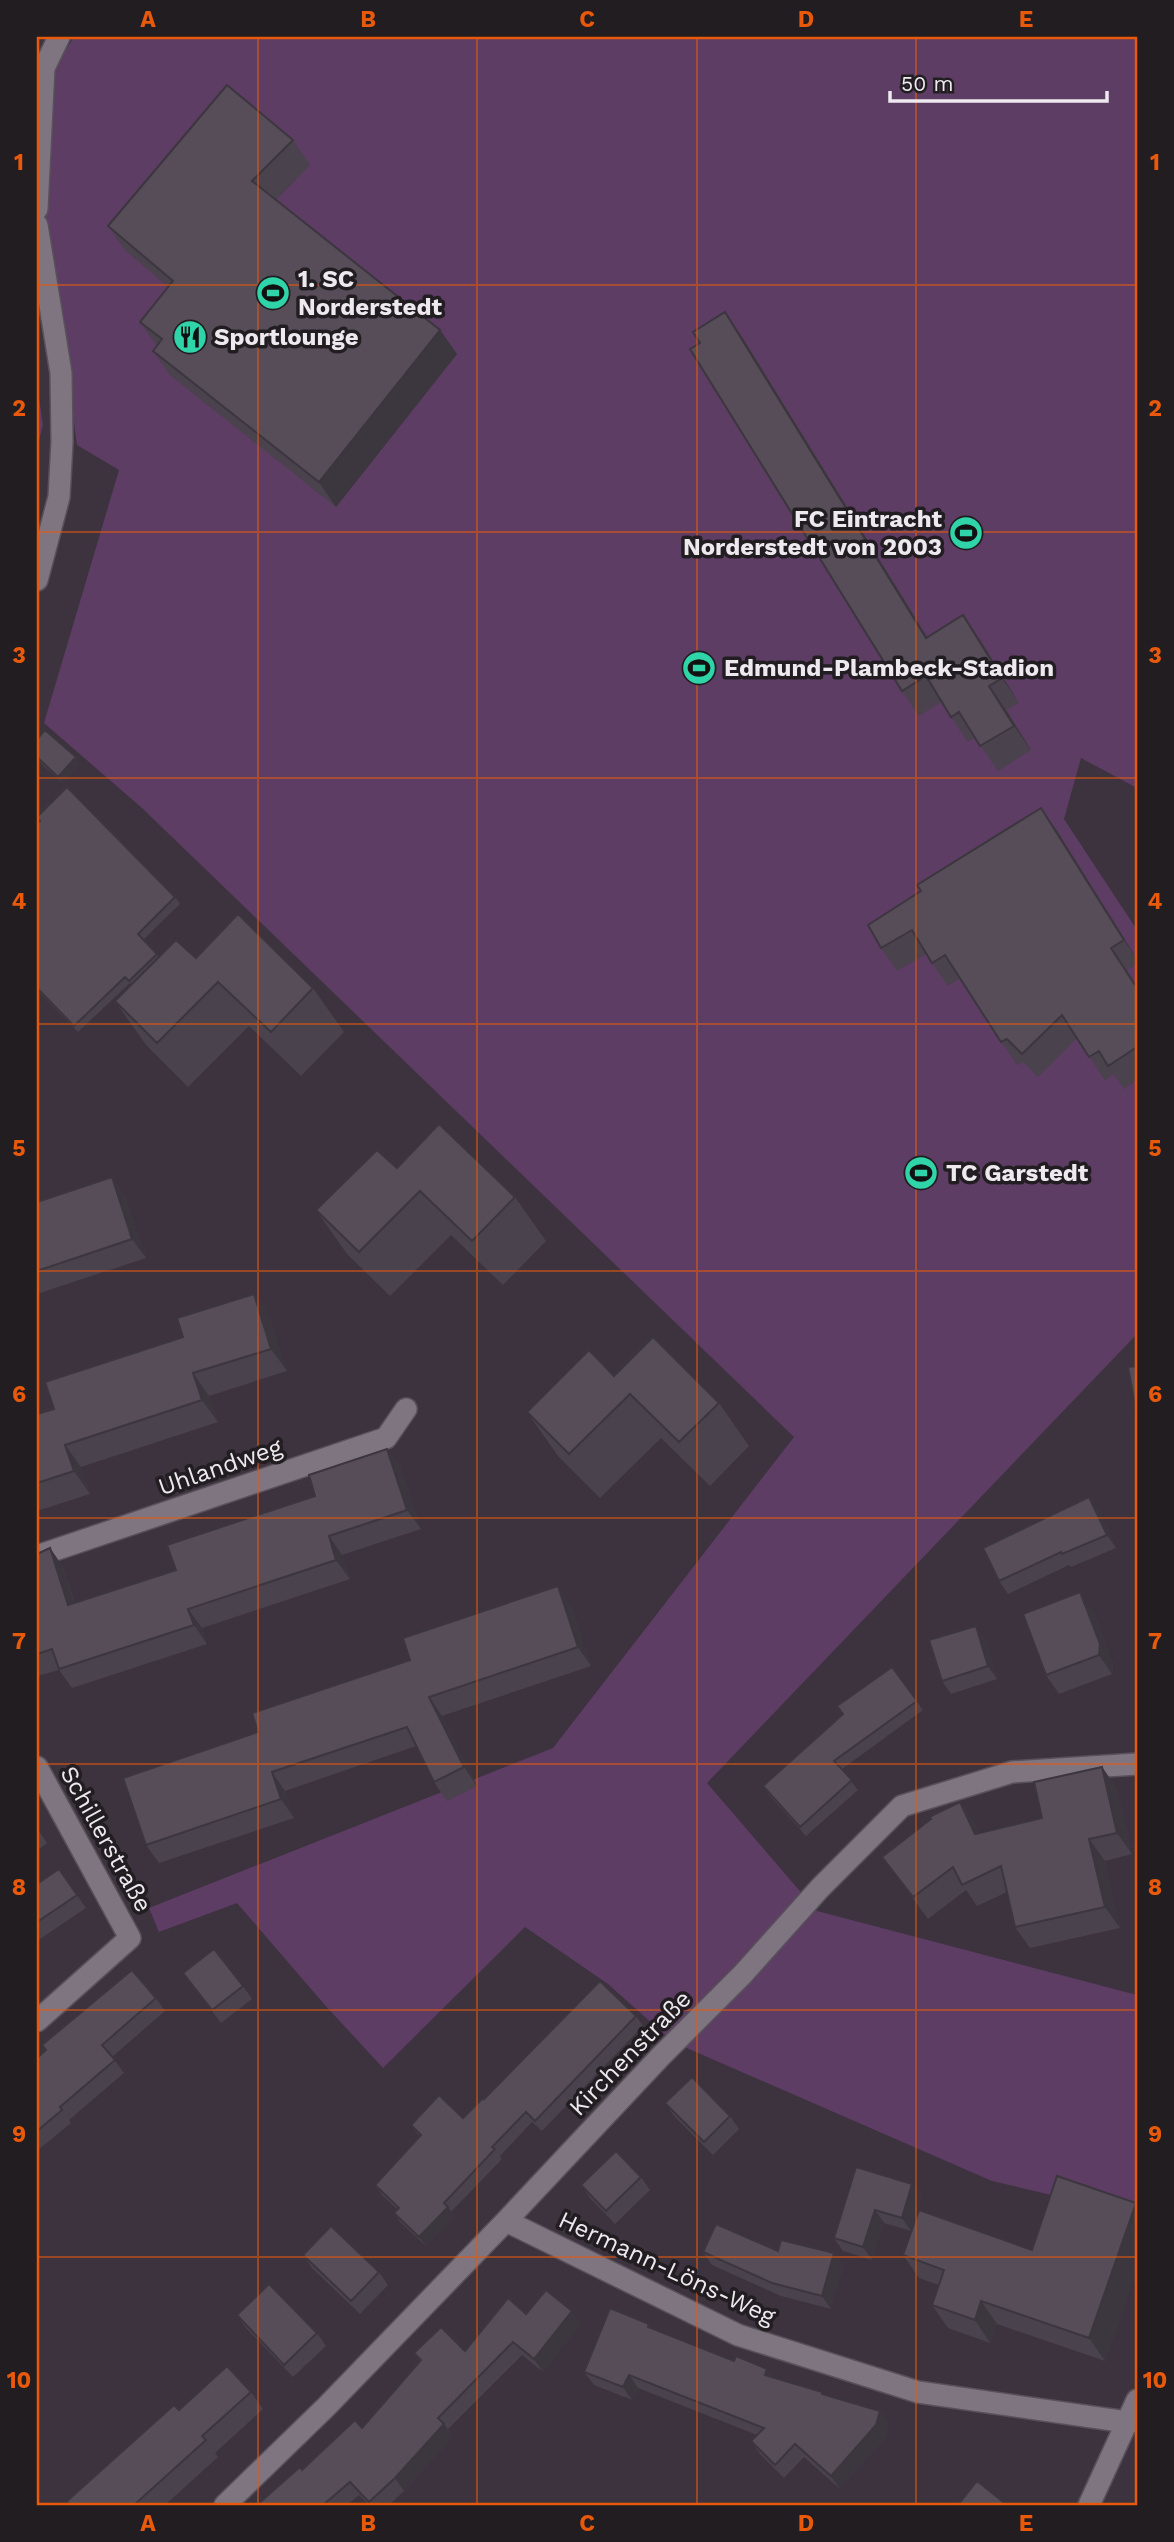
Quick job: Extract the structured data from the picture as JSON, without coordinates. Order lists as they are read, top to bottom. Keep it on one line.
{"streets":{"street":["Uhlandweg","Schillerstraße","Kirchenstraße","Hermann-Löns-Weg"]},"crossings":[["Kirchenstraße","Hermann-Löns-Weg"]],"places":{"sports":["1. SC Norderstedt","FC Eintracht Norderstedt von 2003","Edmund-Plambeck-Stadion","TC Garstedt"],"restaurant":["Sportlounge"]},"scale_bar":"50 m","grid":{"columns":["A","B","C","D","E"],"rows":["1","2","3","4","5","6","7","8","9","10"]}}
